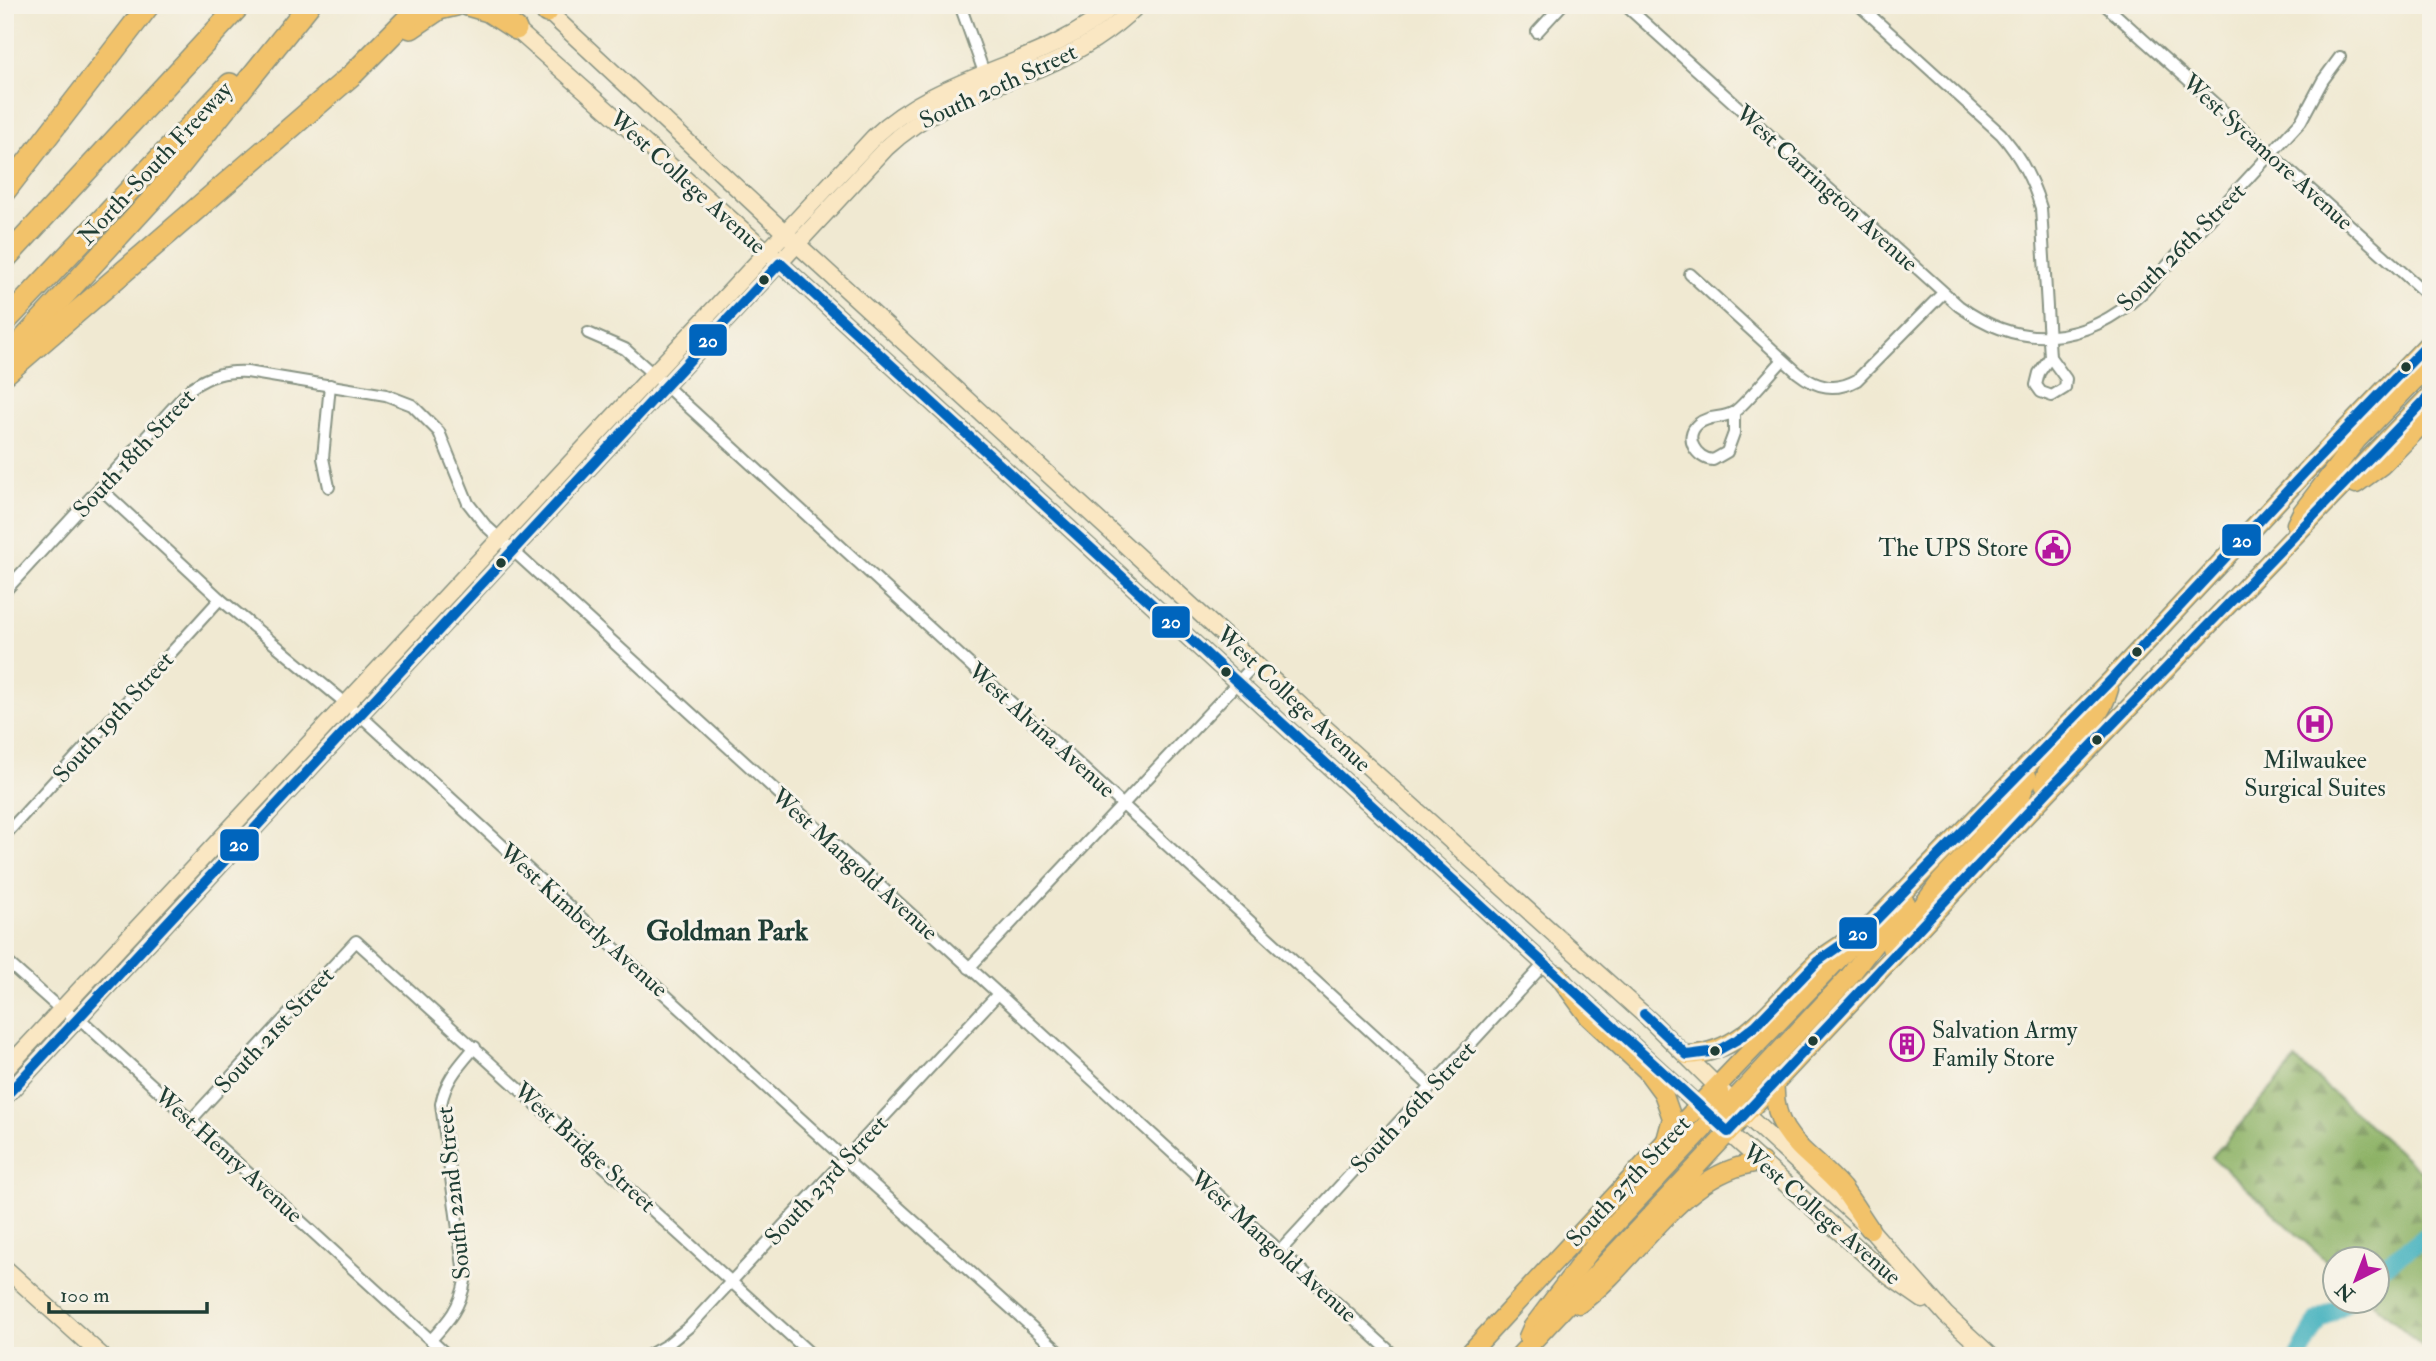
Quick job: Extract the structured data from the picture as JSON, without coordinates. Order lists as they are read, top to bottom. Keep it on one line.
{"streets":{"highway":["North-South Freeway"],"main road":["South 27th Street"],"street":["South 20th Street","West Sycamore Avenue","West College Avenue","West Carrington Avenue","South 26th Street","South 18th Street","South 19th Street","West Alvina Avenue","West Mangold Avenue","West Kimberly Avenue","South 21st Street","West Bridge Street","West Henry Avenue","South 23rd Street","South 22nd Street"]},"crossings":[["South 20th Street","West College Avenue"],["South 20th Street","West Alvina Avenue"],["South 20th Street","West Mangold Avenue"],["South 20th Street","West Kimberly Avenue"],["South 20th Street","West Henry Avenue"],["West Sycamore Avenue","South 26th Street"],["West College Avenue","South 26th Street"],["West College Avenue","South 27th Street"],["West Carrington Avenue","South 26th Street"],["South 26th Street","West Alvina Avenue"],["South 26th Street","West Mangold Avenue"],["South 18th Street","West Mangold Avenue"],["South 18th Street","West Kimberly Avenue"],["South 19th Street","West Kimberly Avenue"],["West Mangold Avenue","South 23rd Street"],["West Kimberly Avenue","South 23rd Street"],["South 21st Street","West Bridge Street"],["South 21st Street","West Henry Avenue"],["West Bridge Street","South 23rd Street"],["West Bridge Street","South 22nd Street"],["West Henry Avenue","South 22nd Street"]],"districts":["Goldman Park"],"places":{"public building":["The UPS Store"],"hospital":["Milwaukee Surgical Suites"],"building":["Salvation Army Family Store"]},"lines":["transit line 20"],"scale_bar":"100 m","north":"bottom left"}
